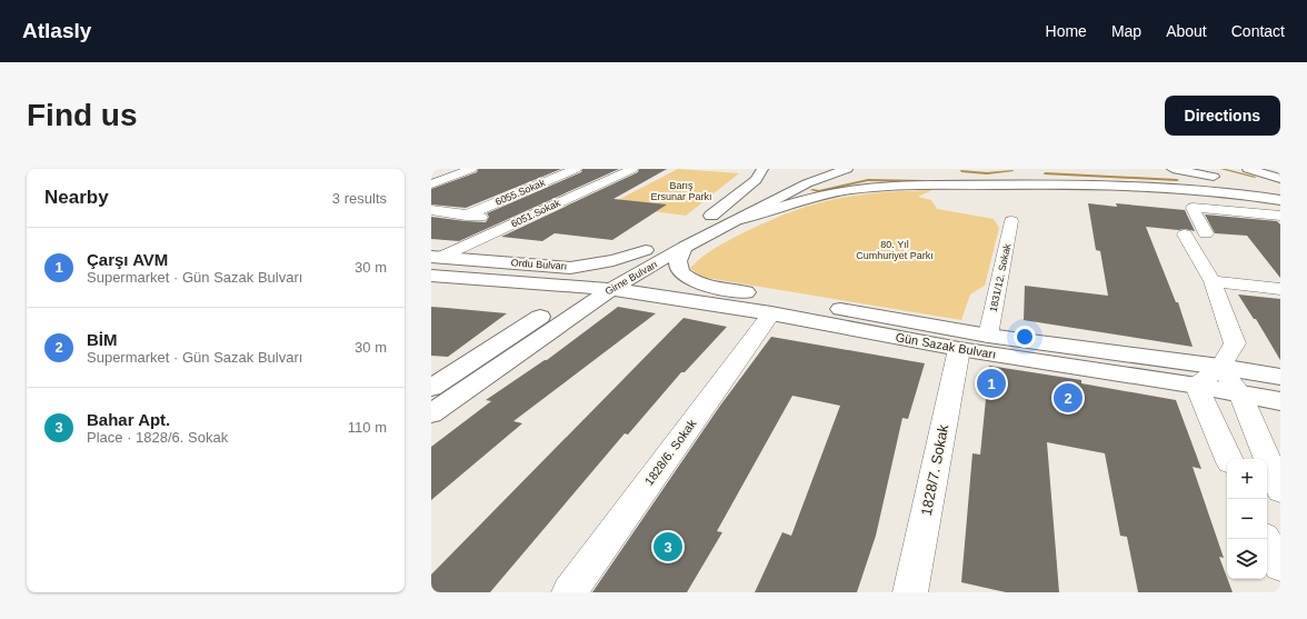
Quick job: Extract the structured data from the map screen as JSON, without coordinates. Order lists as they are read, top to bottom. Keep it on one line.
{"streets":{"main road":["Ordu Bulvarı","Girne Bulvarı","Gün Sazak Bulvarı"],"street":["6055.Sokak","6051.Sokak","1831/12. Sokak","1828/6. Sokak","1828/7. Sokak"]},"crossings":[["6051.Sokak","Ordu Bulvarı"],["Ordu Bulvarı","Girne Bulvarı"],["Ordu Bulvarı","Gün Sazak Bulvarı"],["Girne Bulvarı","Gün Sazak Bulvarı"],["1831/12. Sokak","Gün Sazak Bulvarı"],["Gün Sazak Bulvarı","1828/6. Sokak"],["Gün Sazak Bulvarı","1828/7. Sokak"]],"parks":["Barış Ersunar Parkı","80. Yıl Cumhuriyet Parkı"],"page":{"header":"Atlasly","nav":["Home","Map","About","Contact"],"buttons":"Directions","title":"Find us","heading":["Nearby","3 results"],"list":[{"mark":"1","name":"Çarşı AVM","note":"Supermarket · Gün Sazak Bulvarı","value":"30 m"},{"mark":"2","name":"BİM","note":"Supermarket · Gün Sazak Bulvarı","value":"30 m"},{"mark":"3","name":"Bahar Apt.","note":"Place · 1828/6. Sokak","value":"110 m"}],"pins":["1","2","3"],"map_buttons":["+","−"]}}
